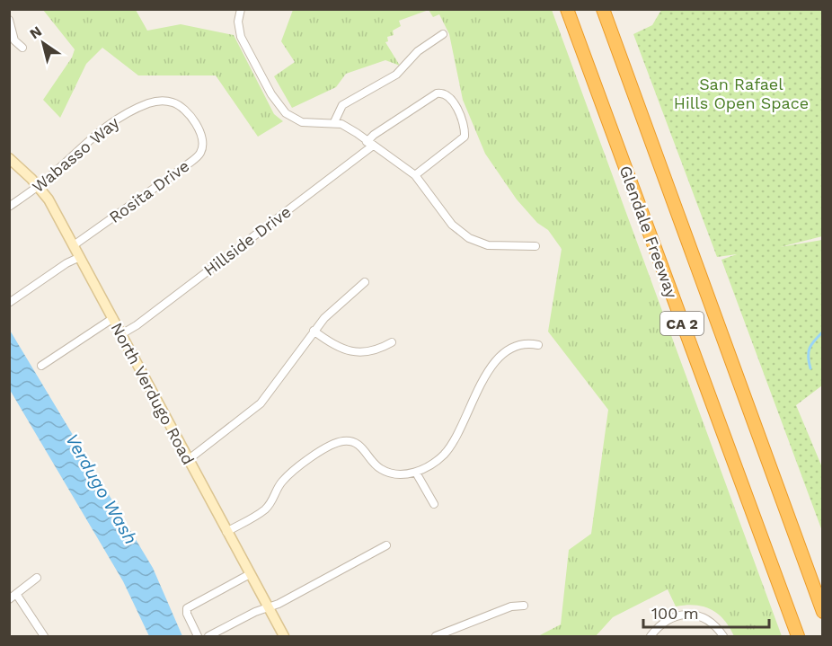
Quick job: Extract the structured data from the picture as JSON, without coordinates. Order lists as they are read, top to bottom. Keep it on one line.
{"streets":{"highway":["Glendale Freeway","CA 2"],"main road":["North Verdugo Road"],"street":["Wabasso Way","Rosita Drive","Hillside Drive"]},"crossings":[["Wabasso Way","Rosita Drive"],["Wabasso Way","North Verdugo Road"],["Rosita Drive","North Verdugo Road"],["Hillside Drive","North Verdugo Road"]],"water":["Verdugo Wash"],"parks":["San Rafael Hills Open Space"],"scale_bar":"100 m","north":"top left"}
